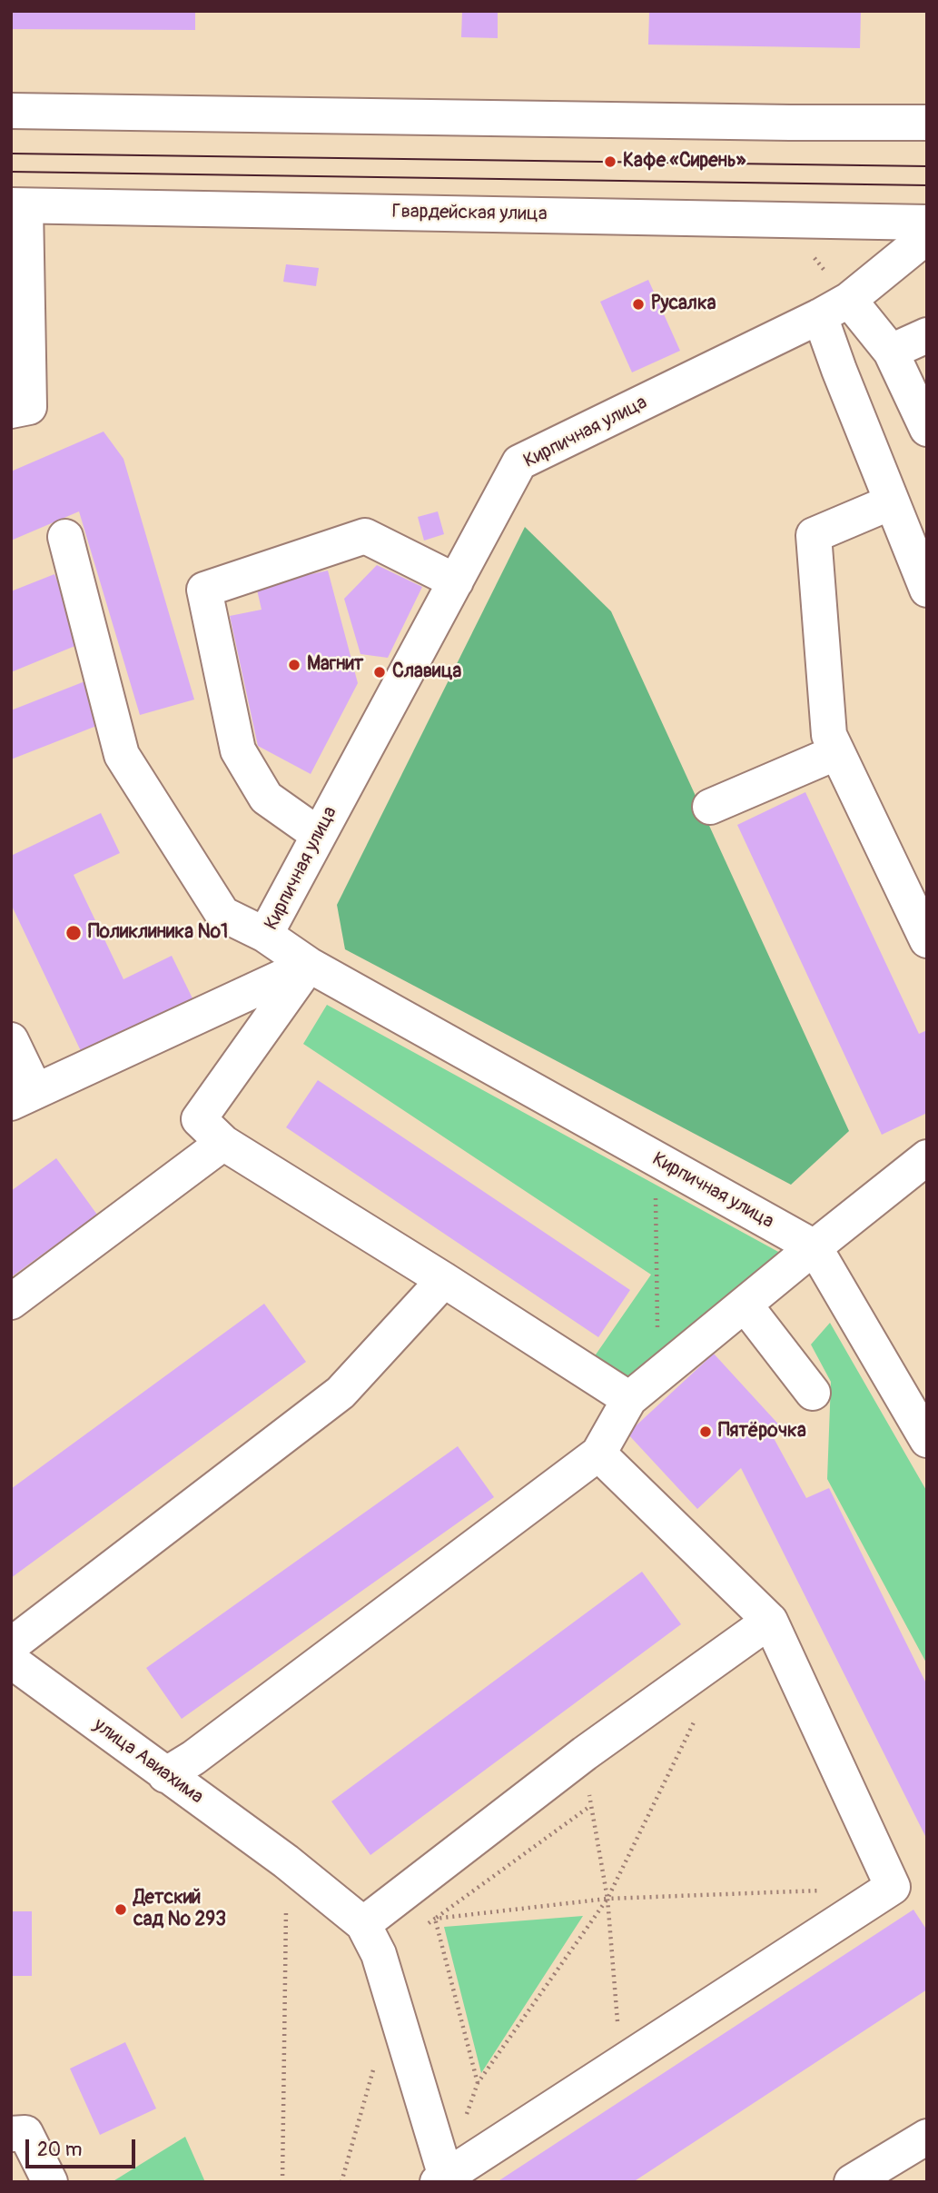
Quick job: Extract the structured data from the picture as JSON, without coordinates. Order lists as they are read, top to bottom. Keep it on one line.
{"streets":{"street":["Гвардейская улица","Кирпичная улица","улица Авиахима"]},"places":["Кафе «Сирень»","Русалка","Магнит","Славица","Поликлиника №1","Пятёрочка","Детский сад № 293"],"scale_bar":"20 m"}
